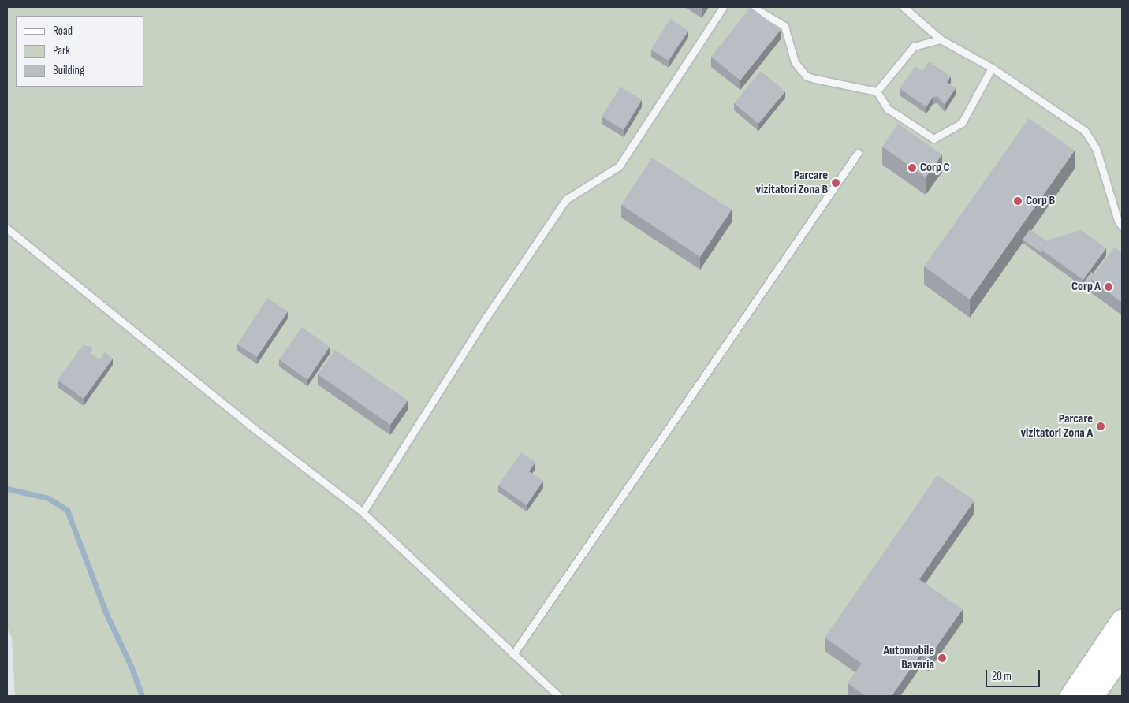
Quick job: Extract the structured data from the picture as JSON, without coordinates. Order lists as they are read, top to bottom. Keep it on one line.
{"places":["Corp C","Parcare vizitatori Zona B","Corp B","Corp A","Parcare vizitatori Zona A","Automobile Bavaria"],"legend":["Road","Park","Building"],"scale_bar":"20 m"}
